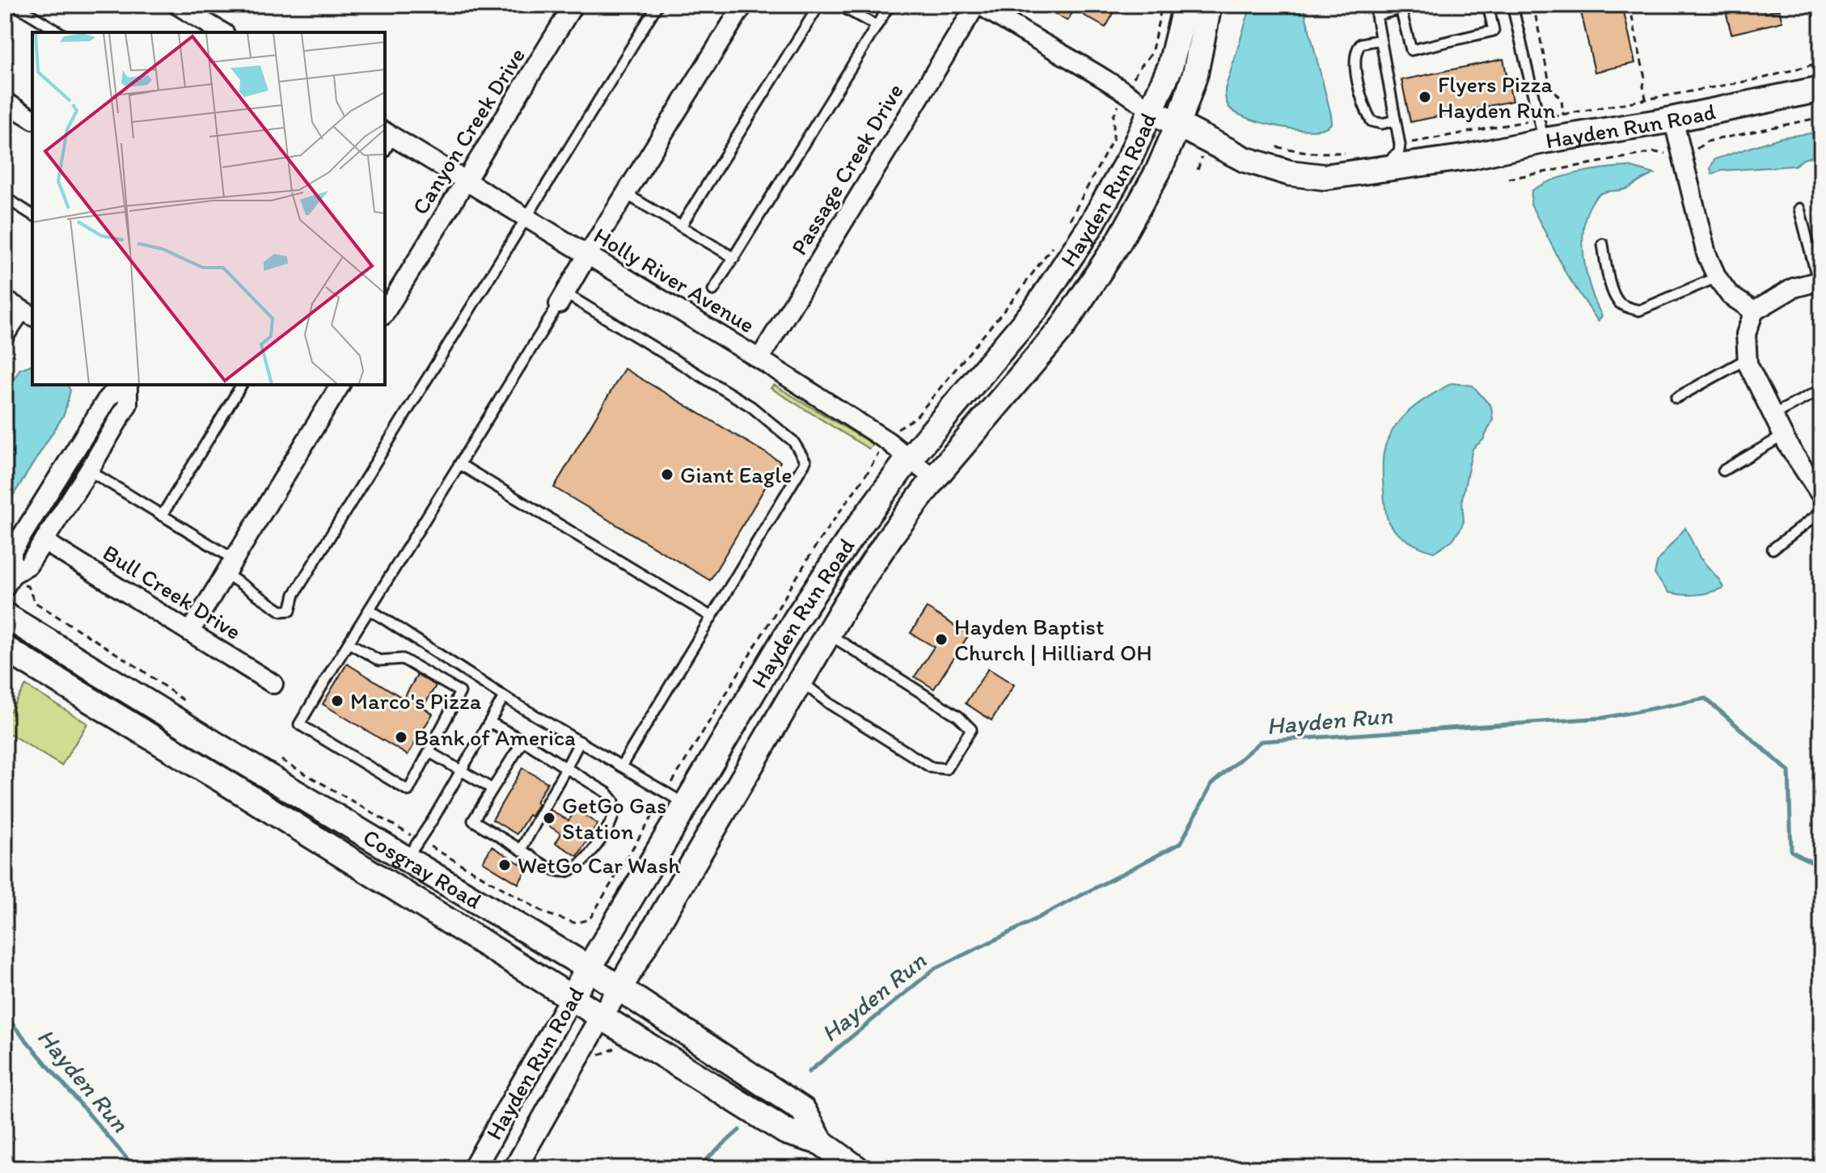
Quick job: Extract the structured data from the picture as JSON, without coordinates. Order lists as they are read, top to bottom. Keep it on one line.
{"streets":{"main road":["Hayden Run Road","Cosgray Road"],"street":["Canyon Creek Drive","Passage Creek Drive","Holly River Avenue","Bull Creek Drive"]},"crossings":[["Hayden Run Road","Holly River Avenue"],["Hayden Run Road","Cosgray Road"],["Canyon Creek Drive","Holly River Avenue"],["Passage Creek Drive","Holly River Avenue"]],"water":["Hayden Run"],"places":["Flyers Pizza Hayden Run","Giant Eagle","Hayden Baptist Church | Hilliard OH","Marco's Pizza","Bank of America","GetGo Gas Station","WetGo Car Wash"]}
